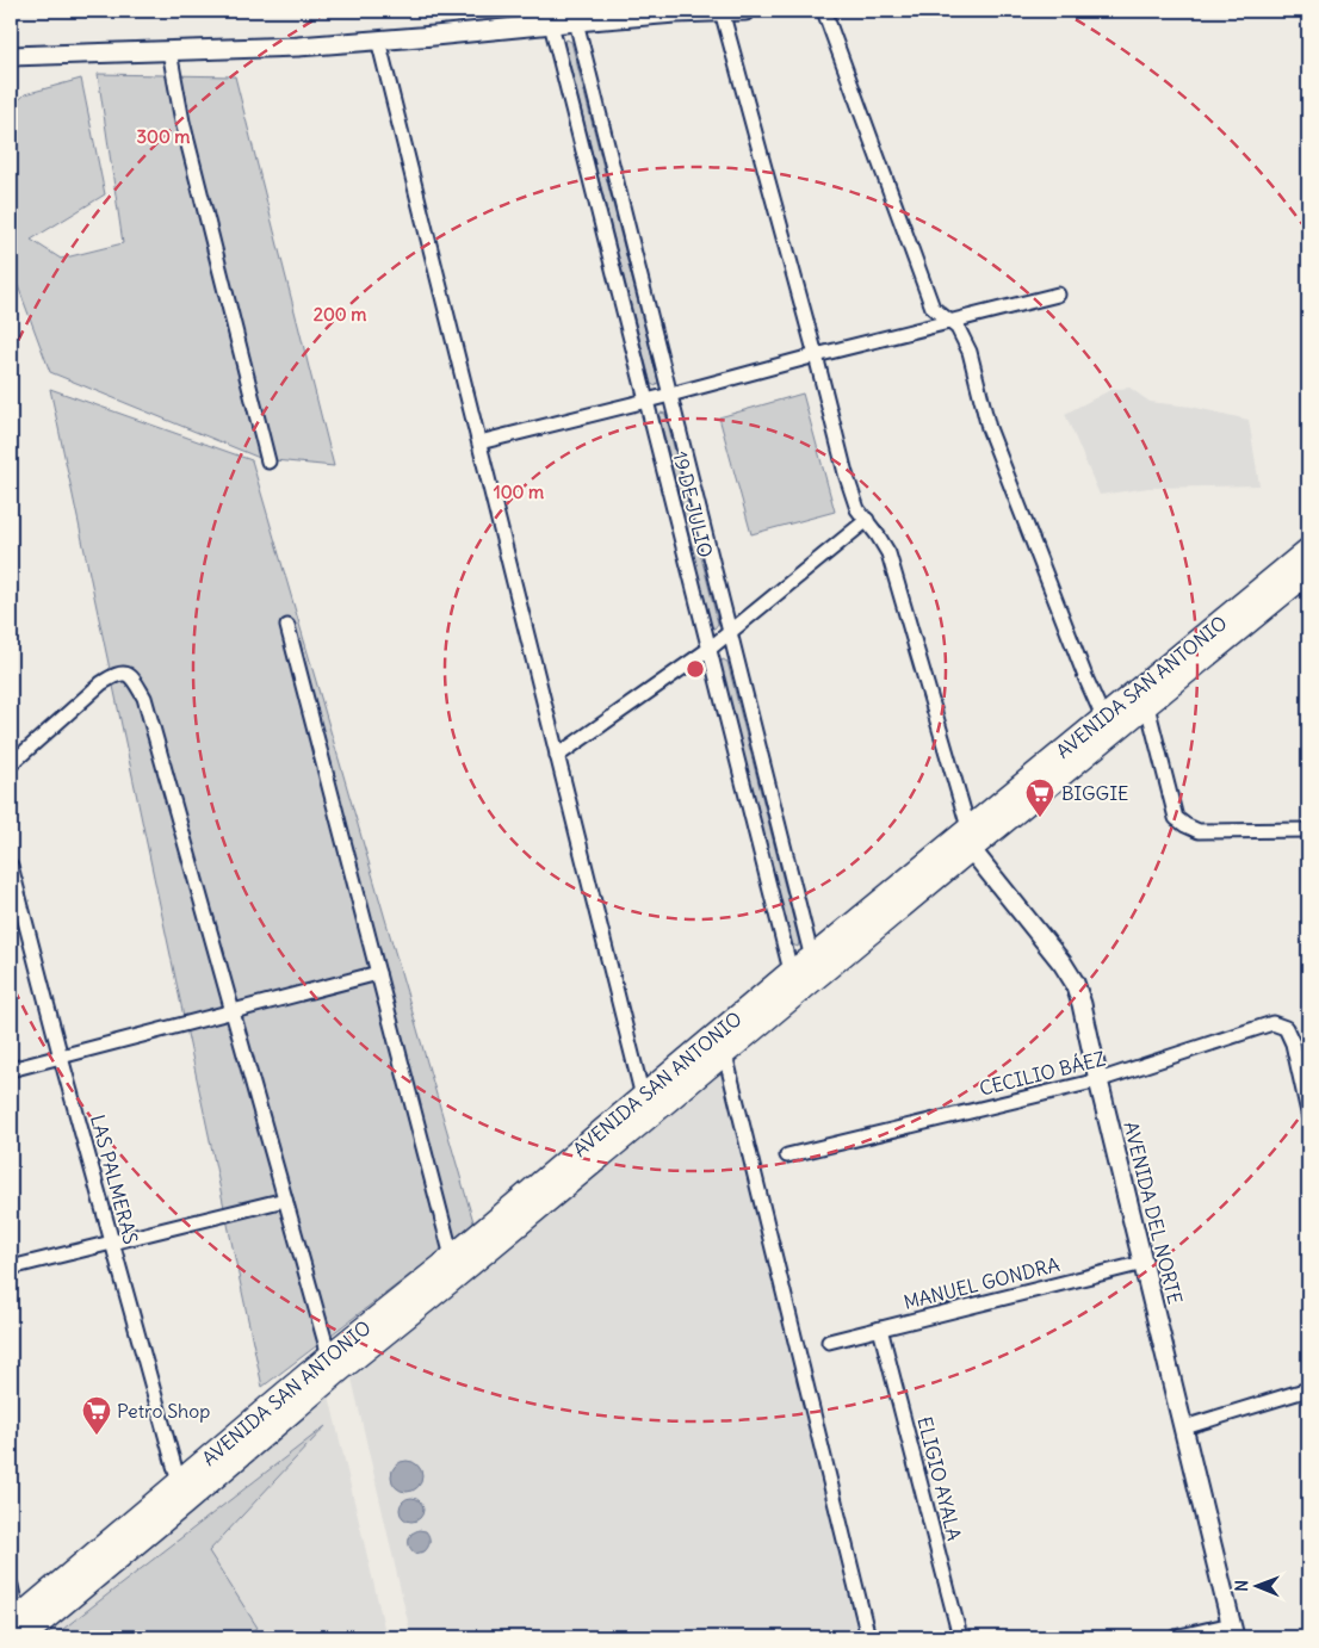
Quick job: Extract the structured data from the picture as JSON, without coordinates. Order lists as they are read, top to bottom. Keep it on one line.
{"streets":{"main road":["AVENIDA SAN ANTONIO"],"street":["19 DE JULIO","CECILIO BÁEZ","LAS PALMERAS","AVENIDA DEL NORTE","MANUEL GONDRA","ELIGIO AYALA"]},"crossings":[["19 DE JULIO","AVENIDA SAN ANTONIO"],["AVENIDA SAN ANTONIO","LAS PALMERAS"],["AVENIDA SAN ANTONIO","AVENIDA DEL NORTE"],["CECILIO BÁEZ","AVENIDA DEL NORTE"],["AVENIDA DEL NORTE","MANUEL GONDRA"],["MANUEL GONDRA","ELIGIO AYALA"]],"places":{"supermarket":["BIGGIE","Petro Shop"]},"north":"left","rings":["300 m","200 m","100 m"]}
